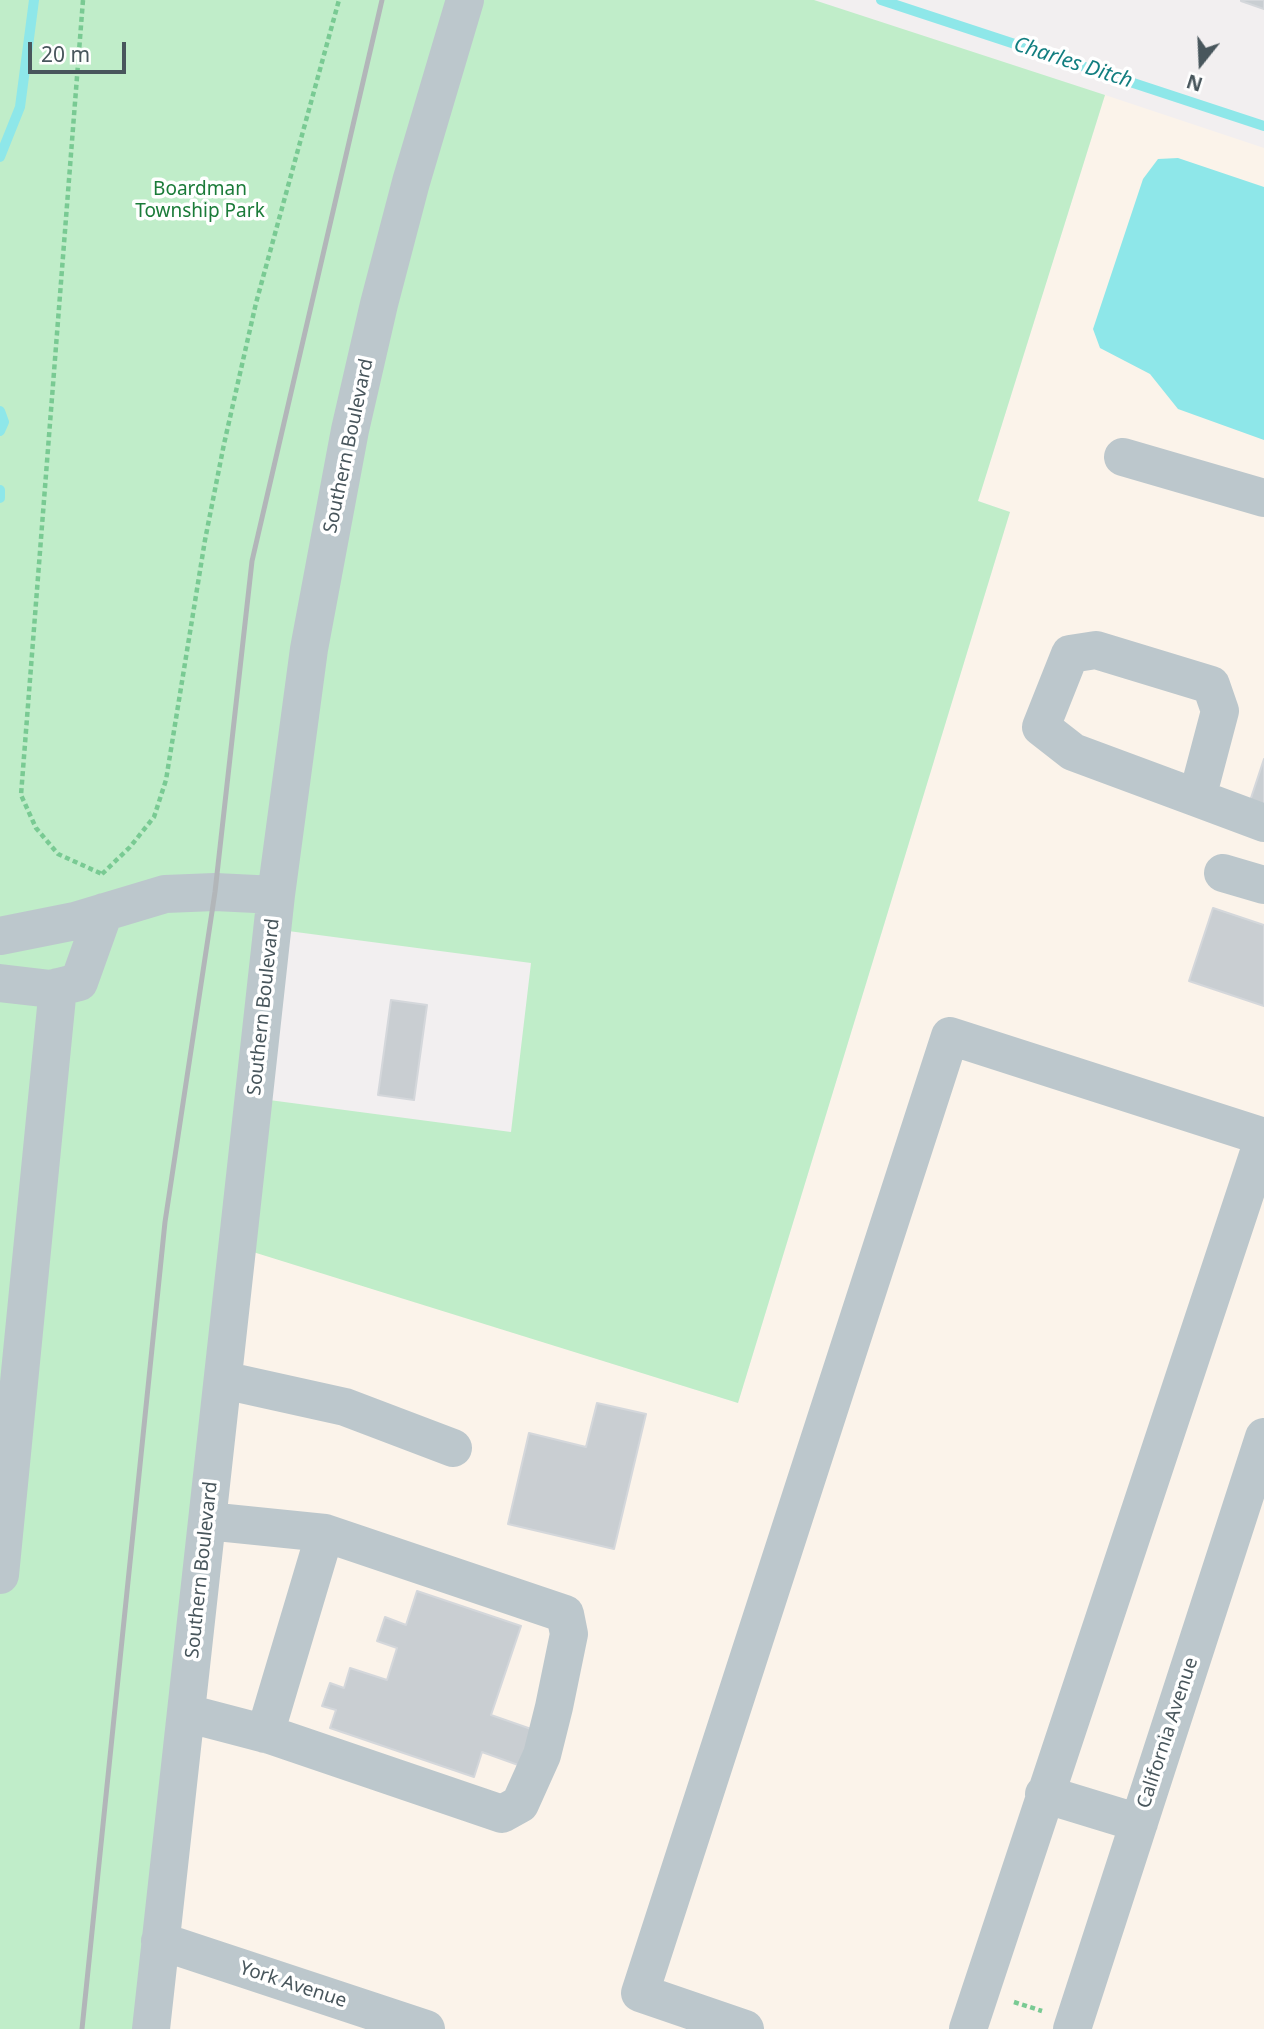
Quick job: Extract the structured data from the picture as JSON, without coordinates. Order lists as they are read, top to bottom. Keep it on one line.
{"streets":{"street":["Southern Boulevard","California Avenue","York Avenue"]},"crossings":[["Southern Boulevard","York Avenue"]],"water":["Charles Ditch"],"parks":["Boardman Township Park"],"scale_bar":"20 m","north":"bottom"}
